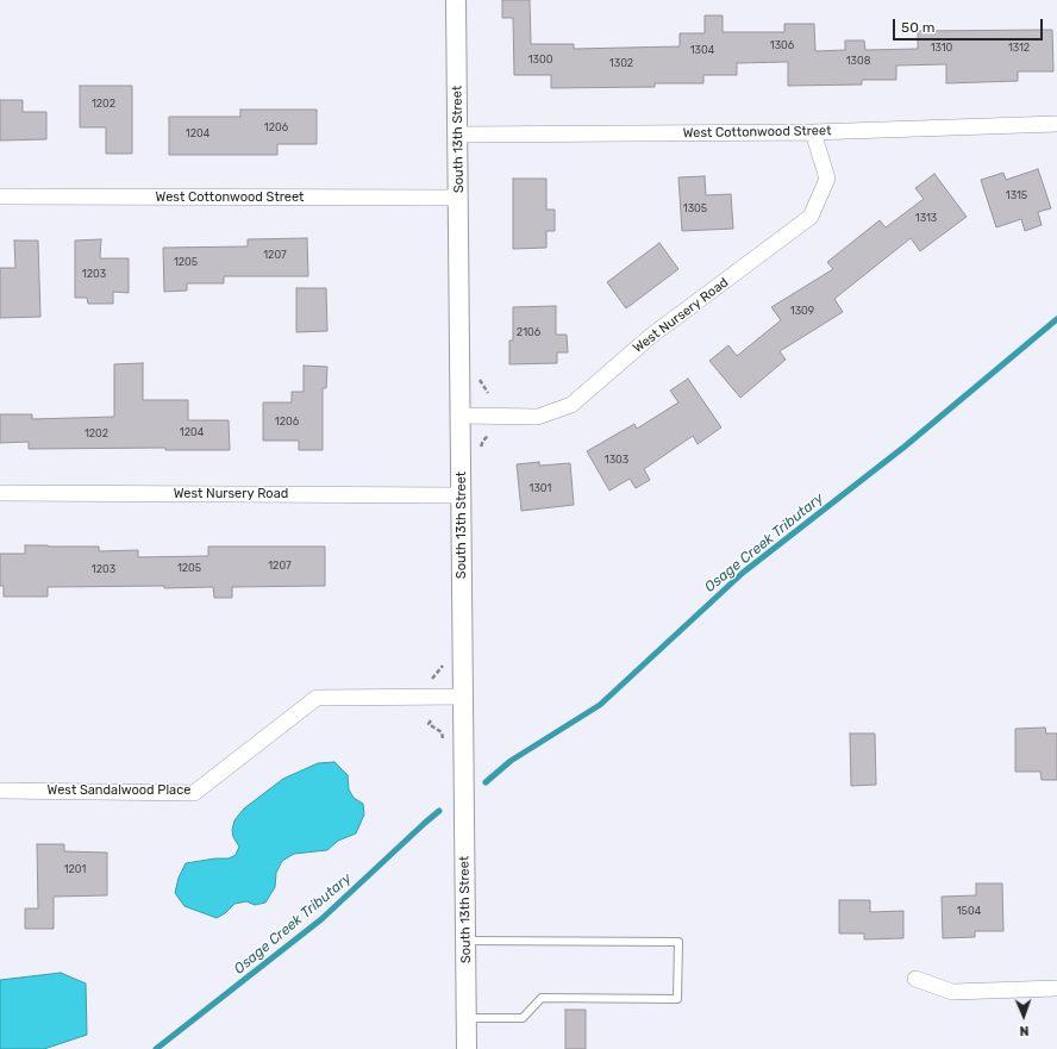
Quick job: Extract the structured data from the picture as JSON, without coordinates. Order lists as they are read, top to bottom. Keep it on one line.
{"streets":{"street":["West Cottonwood Street","South 13th Street","West Nursery Road","West Sandalwood Place"]},"crossings":[["West Cottonwood Street","South 13th Street"],["West Cottonwood Street","West Nursery Road"],["South 13th Street","West Nursery Road"],["South 13th Street","West Sandalwood Place"]],"water":["Osage Creek Tributary"],"house_numbers":["1306","1310","1312","1304","1300","1308","1302","1202","1206","1204","1315","1305","1313","1207","1205","1203","1309","2106","1206","1204","1202","1303","1301","1207","1205","1203","1201","1504"],"scale_bar":"50 m","north":"bottom"}
